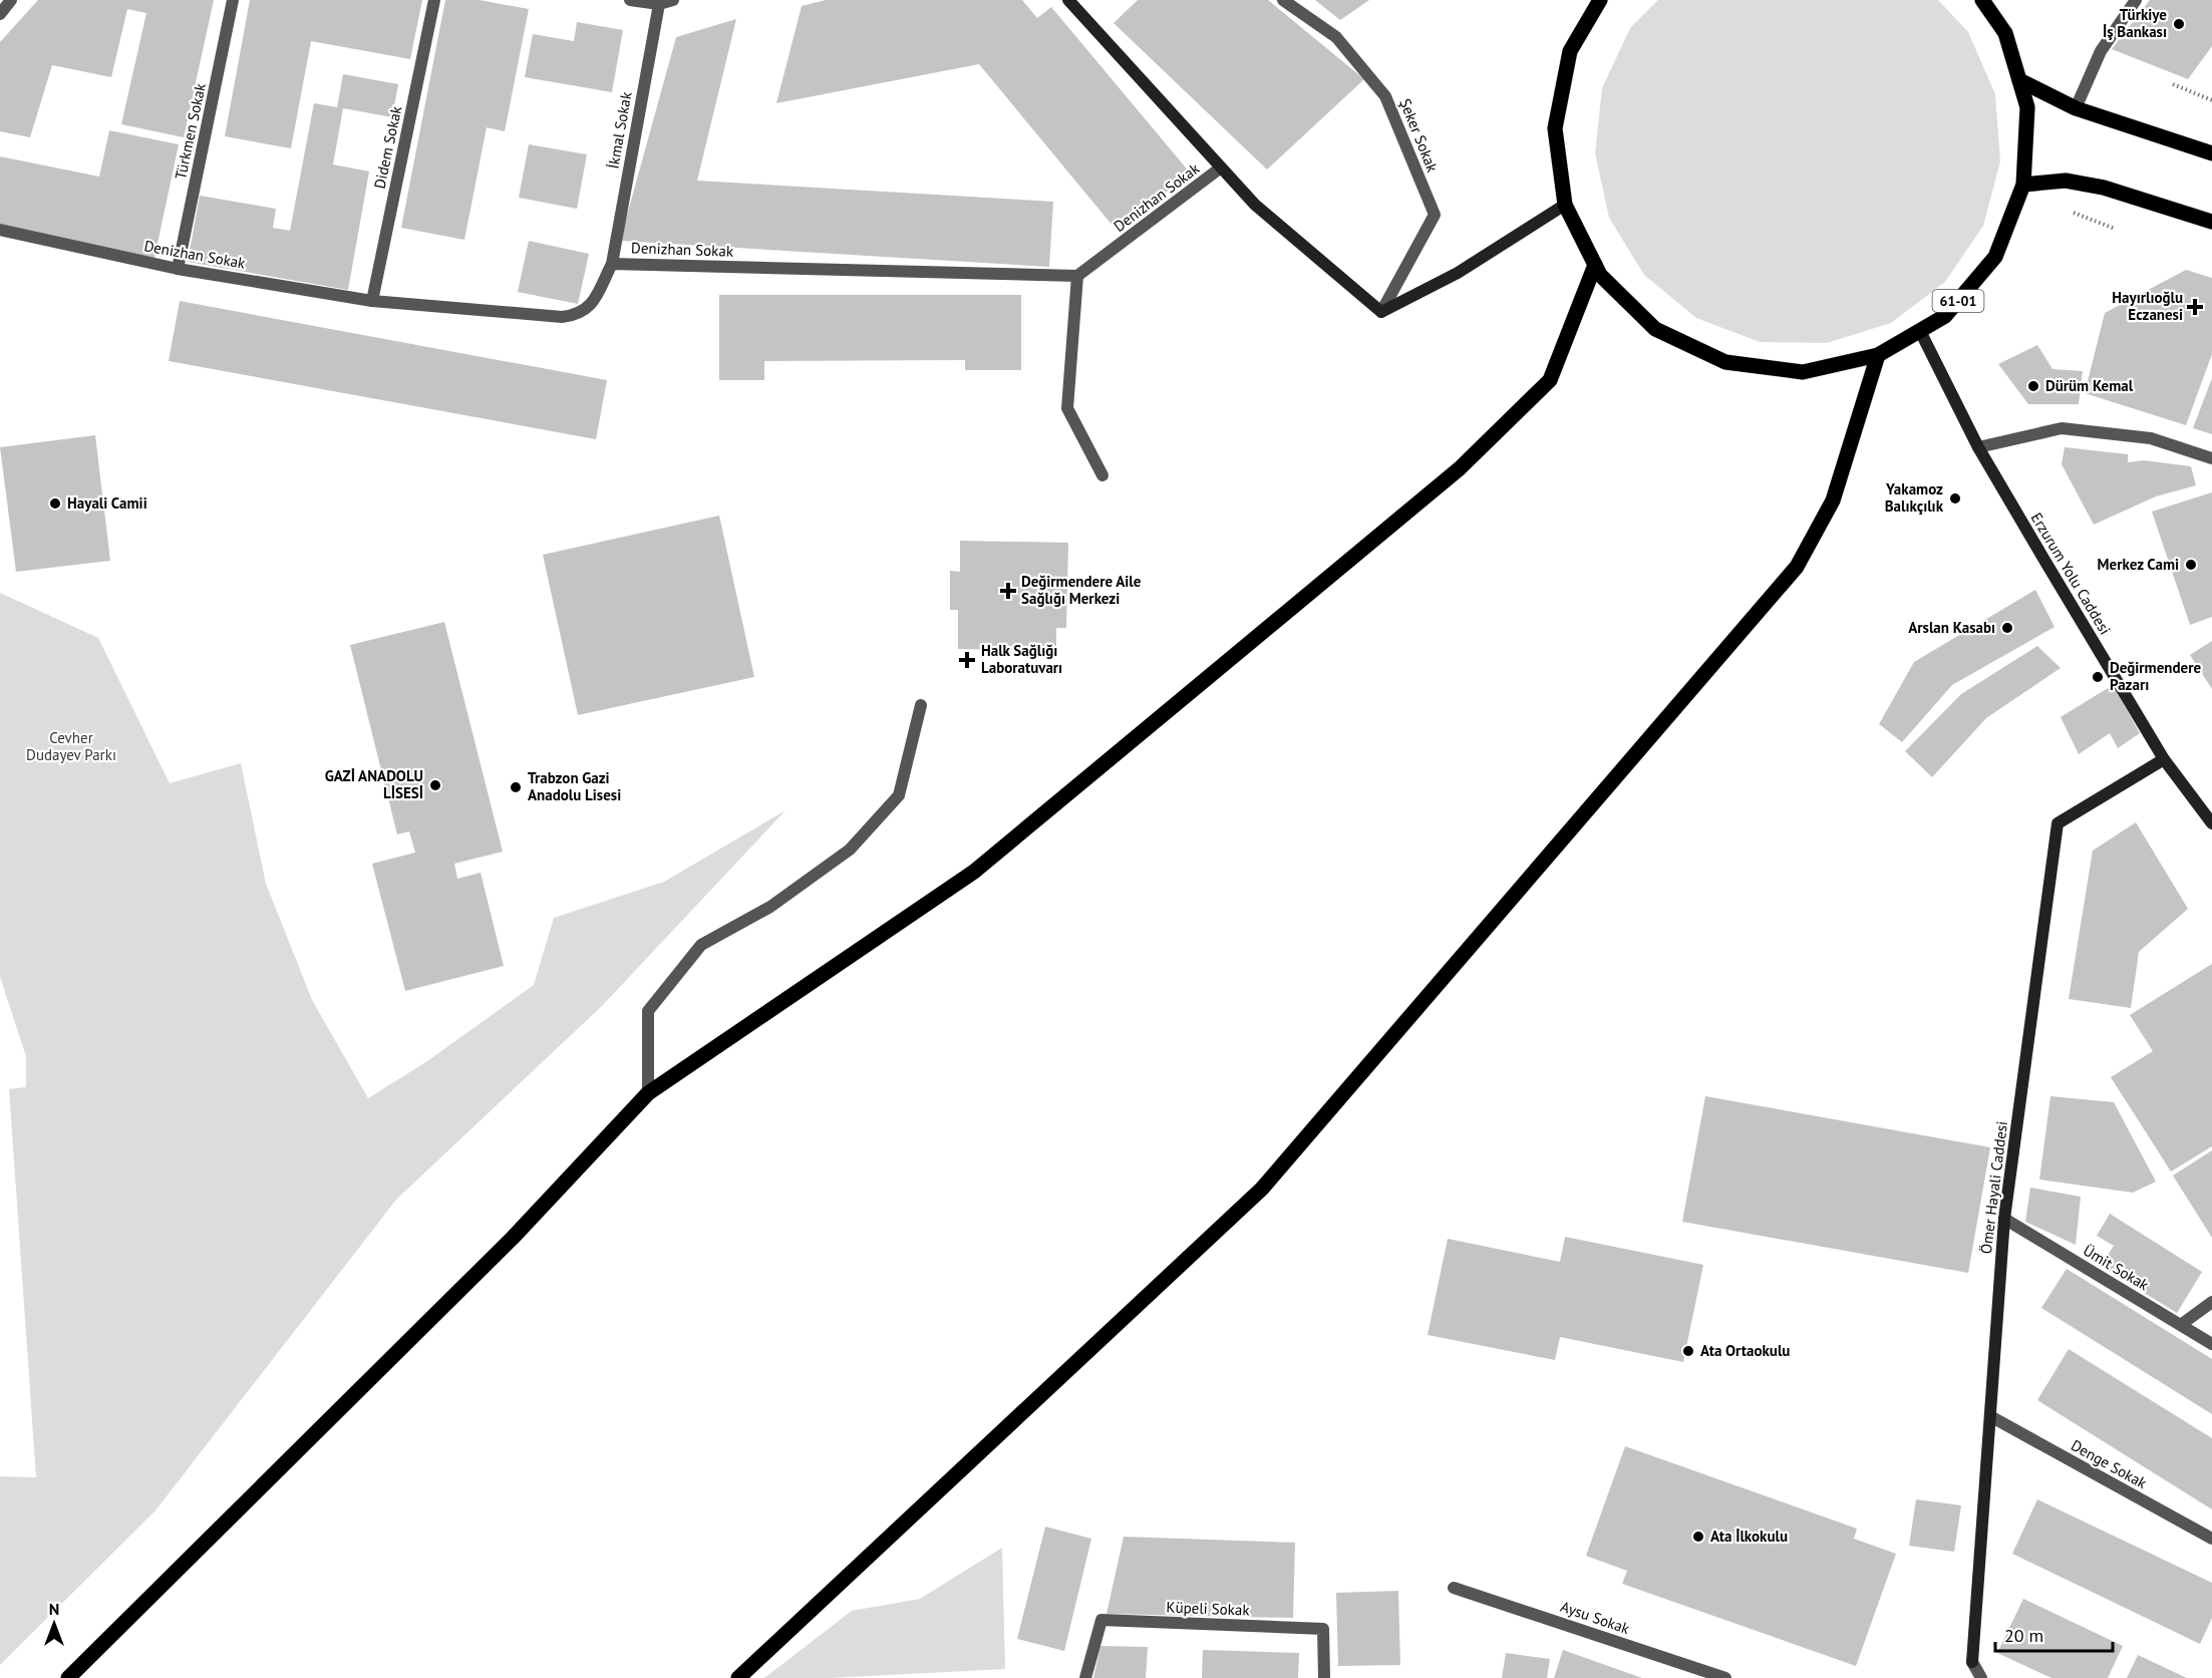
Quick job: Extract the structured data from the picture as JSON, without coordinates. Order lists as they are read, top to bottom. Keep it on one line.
{"streets":{"main road":["61-01"],"street":["İkmal Sokak","Türkmen Sokak","Şeker Sokak","Didem Sokak","Denizhan Sokak","Erzurum Yolu Caddesi","Ömer Hayali Caddesi","Ümit Sokak","Denge Sokak","Küpeli Sokak","Aysu Sokak"]},"crossings":[["İkmal Sokak","Denizhan Sokak"],["Türkmen Sokak","Denizhan Sokak"],["Didem Sokak","Denizhan Sokak"],["61-01","Erzurum Yolu Caddesi"],["Erzurum Yolu Caddesi","Ömer Hayali Caddesi"],["Ömer Hayali Caddesi","Ümit Sokak"],["Ömer Hayali Caddesi","Denge Sokak"]],"parks":["Cevher Dudayev Parkı"],"places":{"other":["Türkiye İş Bankası","Dürüm Kemal","Yakamoz Balıkçılık","Hayali Camii","Merkez Cami","Arslan Kasabı","Değirmendere Pazarı","GAZİ ANADOLU LİSESİ","Trabzon Gazi Anadolu Lisesi","Ata Ortaokulu","Ata İlkokulu"],"health":["Hayırlıoğlu Eczanesi","Değirmendere Aile Sağlığı Merkezi","Halk Sağlığı Laboratuvarı"]},"scale_bar":"20 m","north":"top"}
